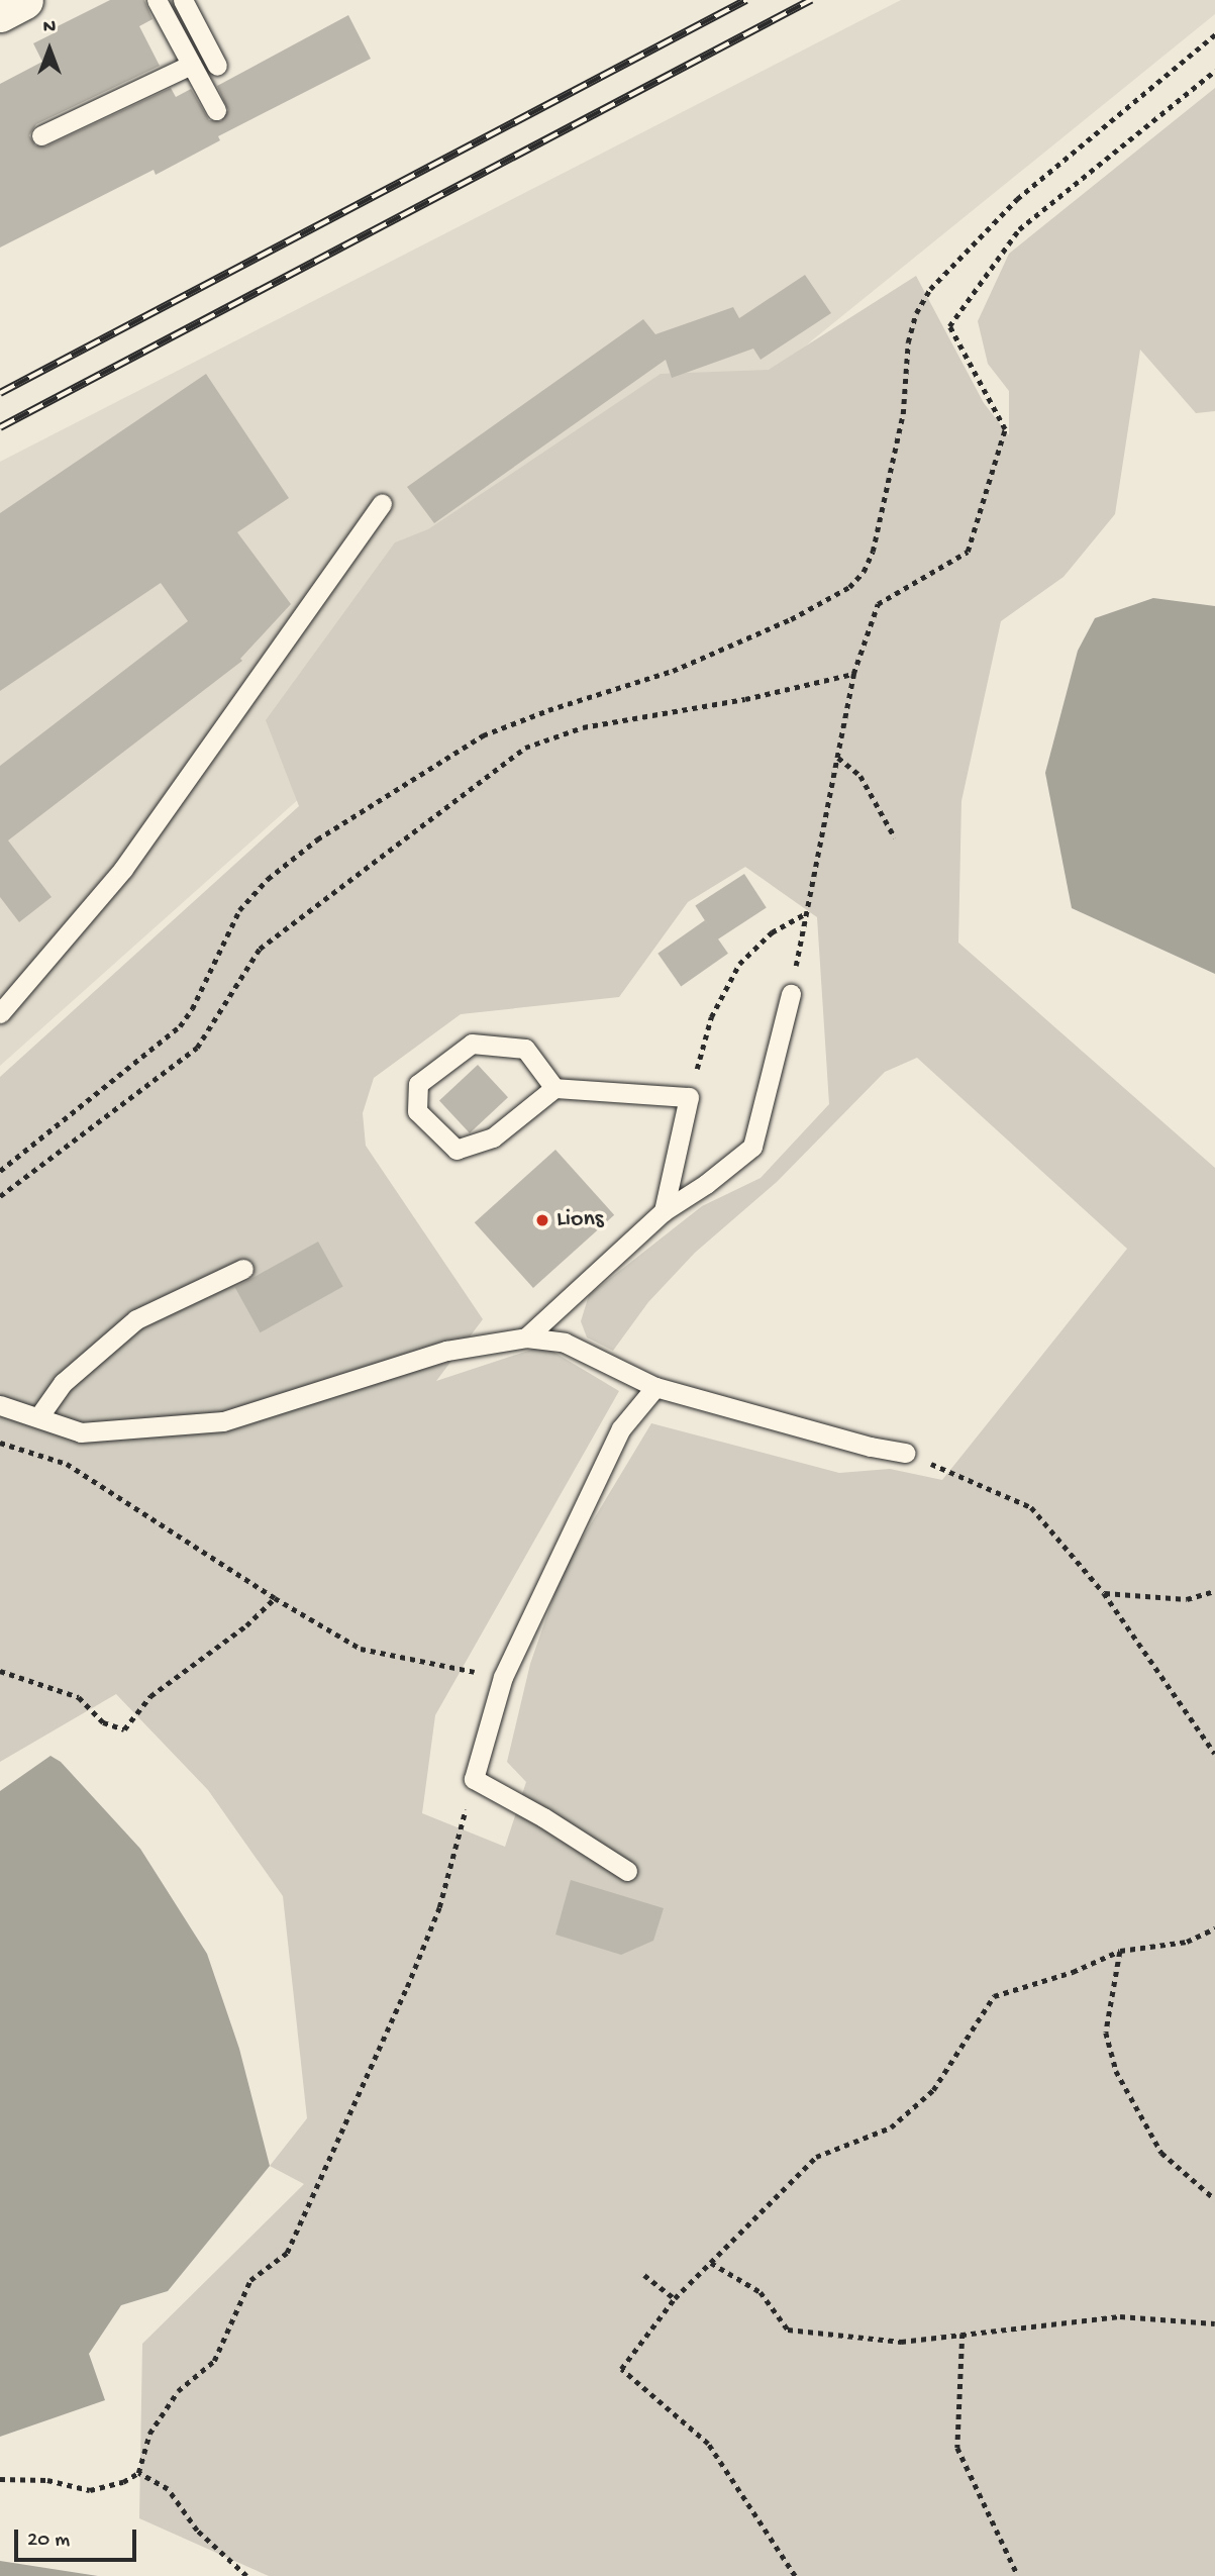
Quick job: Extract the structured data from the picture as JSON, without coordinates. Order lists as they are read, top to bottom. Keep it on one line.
{"places":["Lions"],"scale_bar":"20 m","north":"top"}
